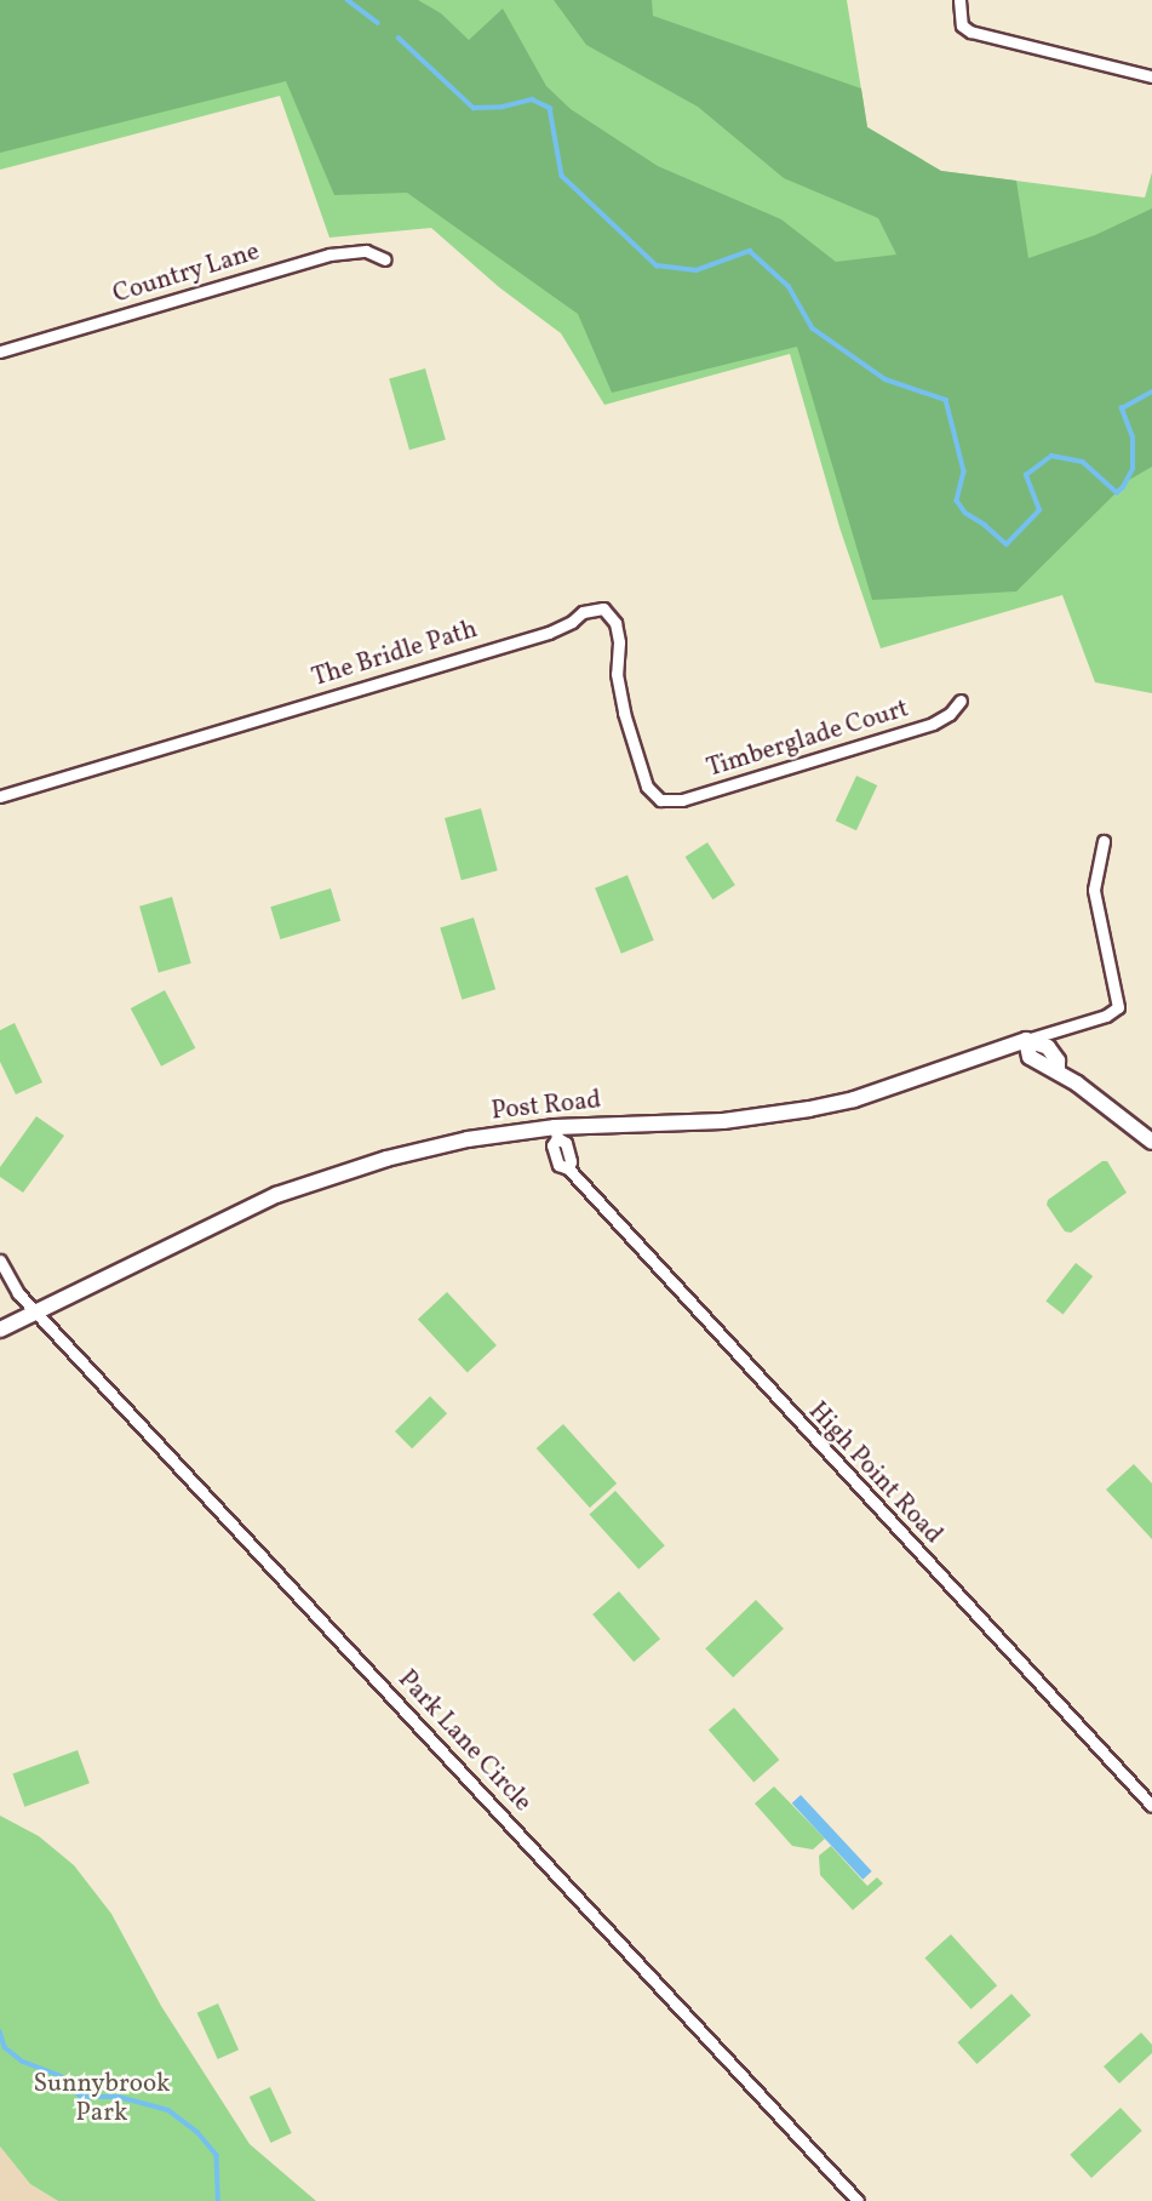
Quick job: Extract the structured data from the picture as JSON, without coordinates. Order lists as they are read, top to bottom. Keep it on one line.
{"streets":{"street":["Country Lane","The Bridle Path","Timberglade Court","Post Road","High Point Road","Park Lane Circle"]},"crossings":[["The Bridle Path","Timberglade Court"],["Post Road","High Point Road"],["Post Road","Park Lane Circle"]],"parks":["Sunnybrook Park"]}
